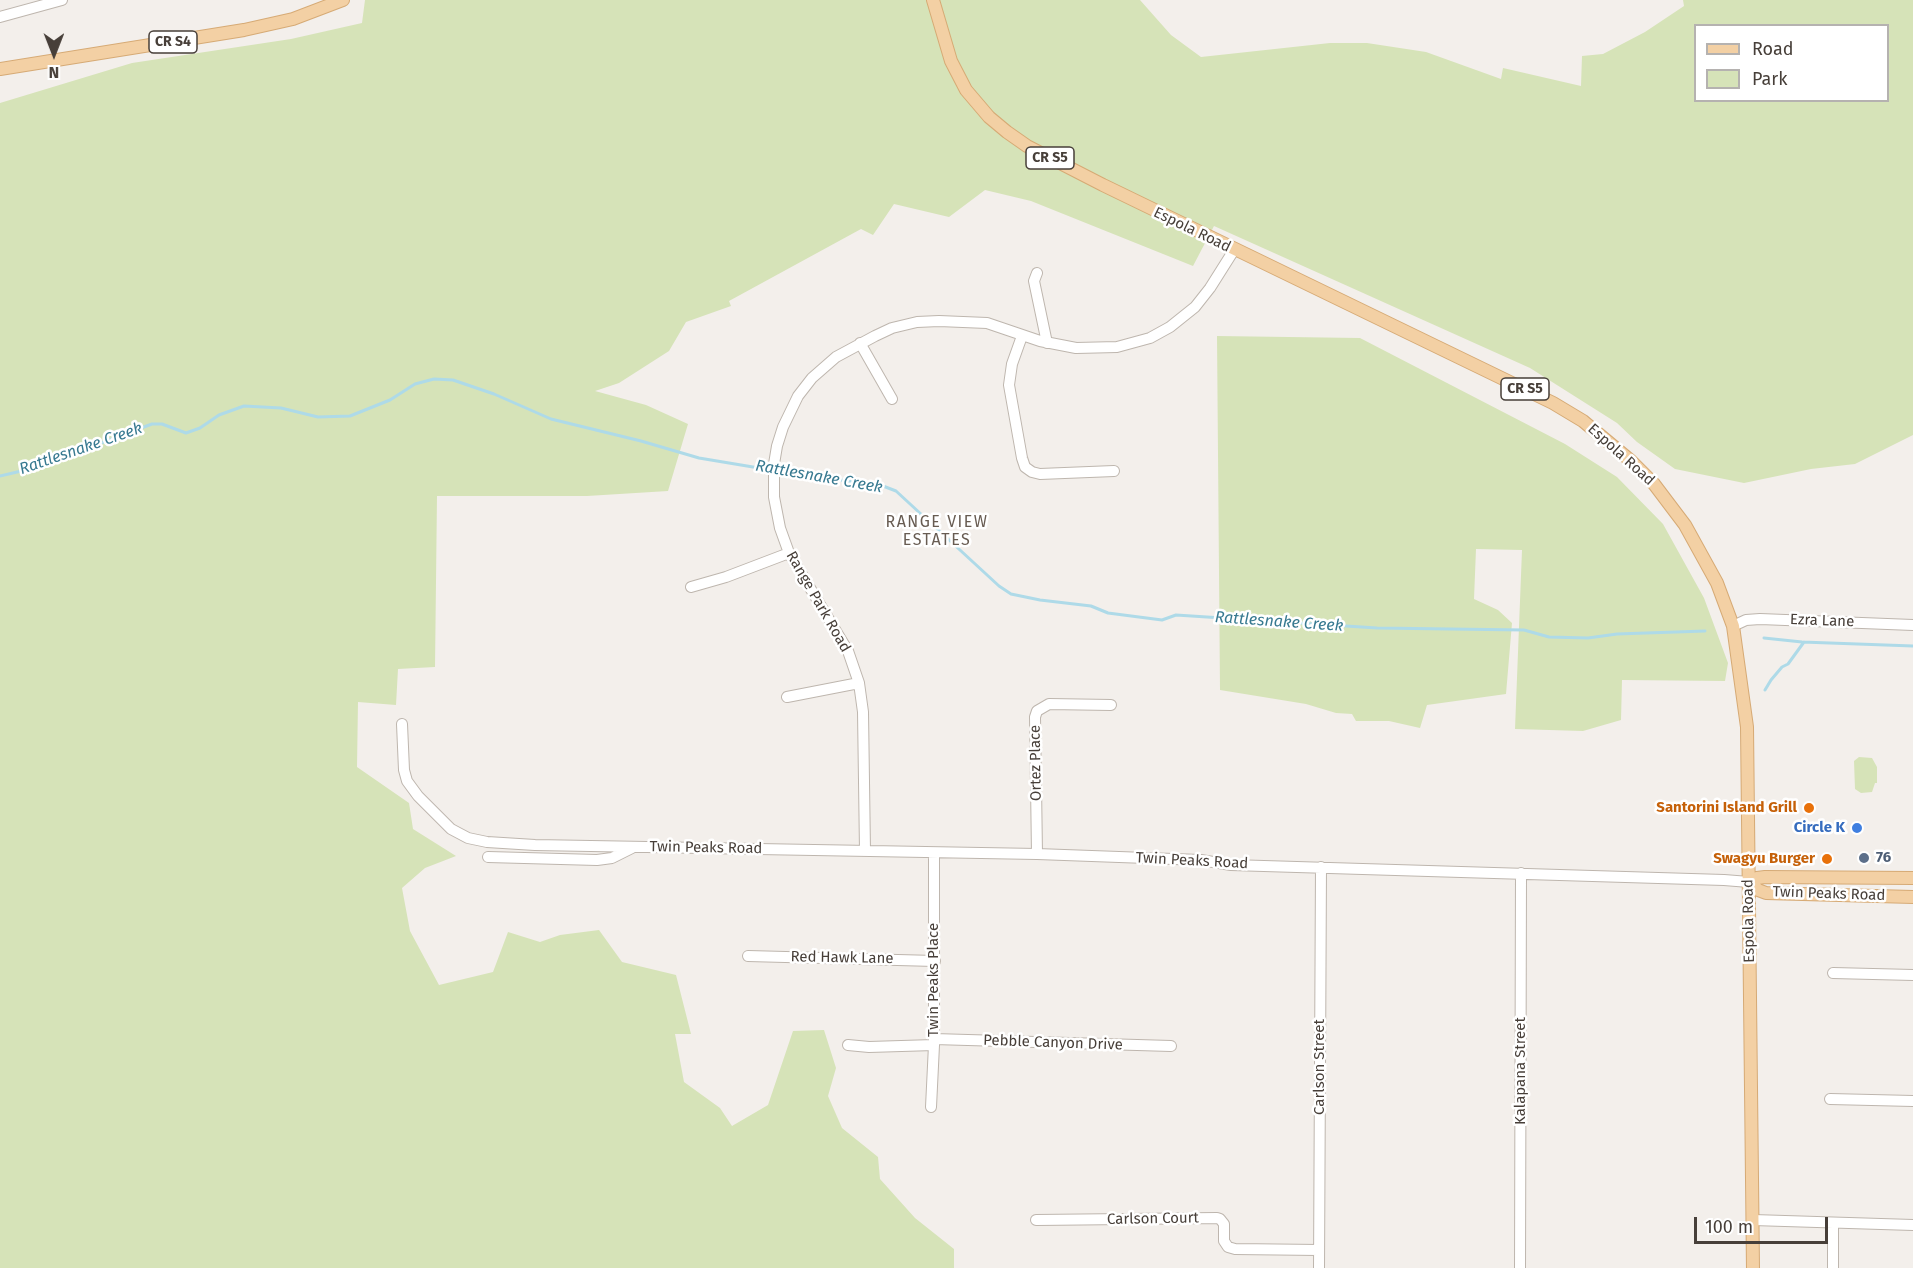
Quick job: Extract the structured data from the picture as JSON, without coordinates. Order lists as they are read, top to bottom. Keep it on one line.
{"streets":{"main road":["CR S4","CR S5","Espola Road","Twin Peaks Road"],"street":["Range Park Road","Ezra Lane","Ortez Place","Red Hawk Lane","Twin Peaks Place","Pebble Canyon Drive","Carlson Street","Kalapana Street","Carlson Court"]},"crossings":[["Espola Road","Range Park Road"],["Espola Road","Ezra Lane"],["Espola Road","Twin Peaks Road"],["Range Park Road","Twin Peaks Road"],["Ortez Place","Twin Peaks Road"],["Twin Peaks Road","Twin Peaks Place"],["Twin Peaks Road","Carlson Street"],["Twin Peaks Road","Kalapana Street"],["Red Hawk Lane","Twin Peaks Place"],["Twin Peaks Place","Pebble Canyon Drive"],["Carlson Street","Carlson Court"]],"districts":["RANGE VIEW ESTATES"],"water":["Rattlesnake Creek"],"places":["Santorini Island Grill","Circle K","76","Swagyu Burger"],"legend":["Road","Park"],"scale_bar":"100 m","north":"bottom"}
